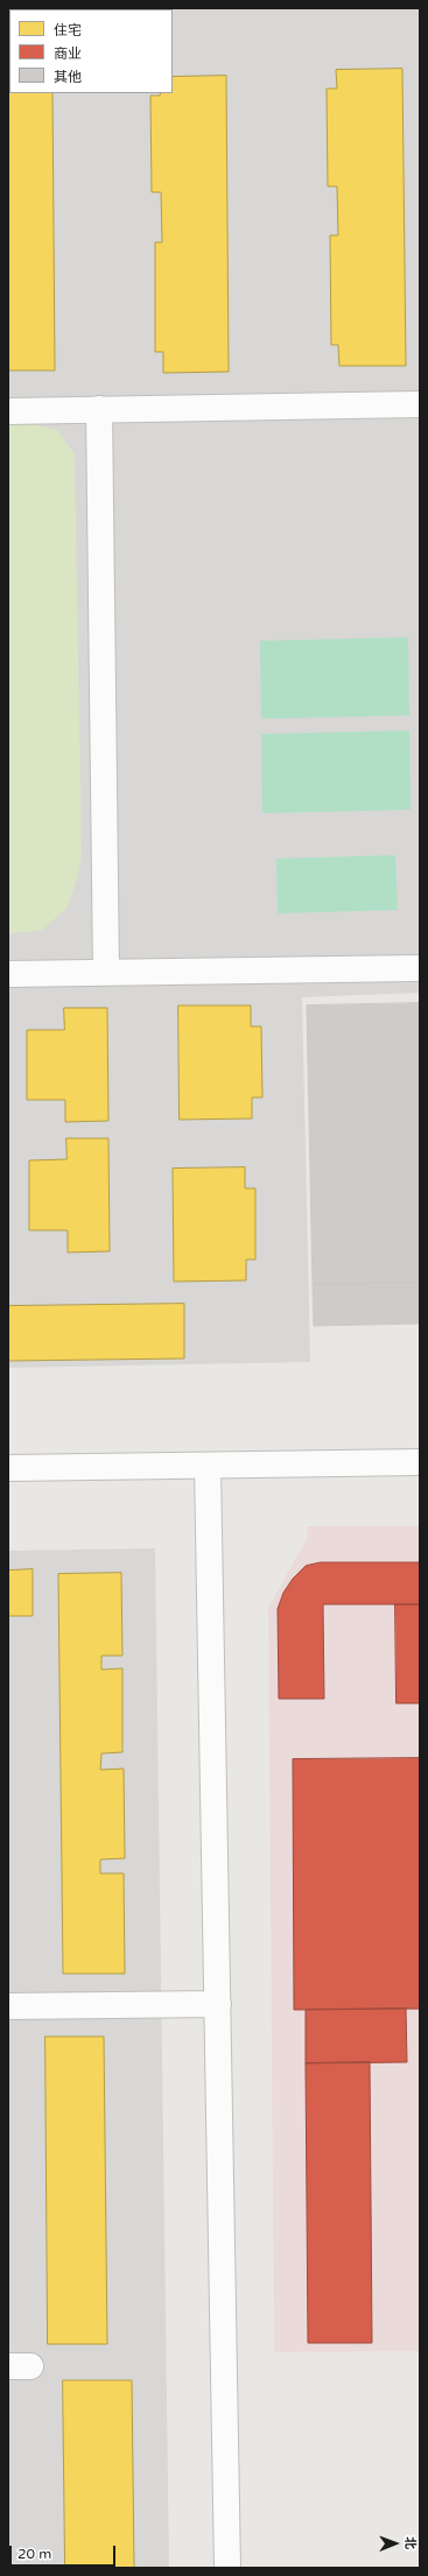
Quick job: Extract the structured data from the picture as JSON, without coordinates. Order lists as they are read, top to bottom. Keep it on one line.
{"legend":["住宅","商业","其他"],"scale_bar":"20 m","north":"right"}
